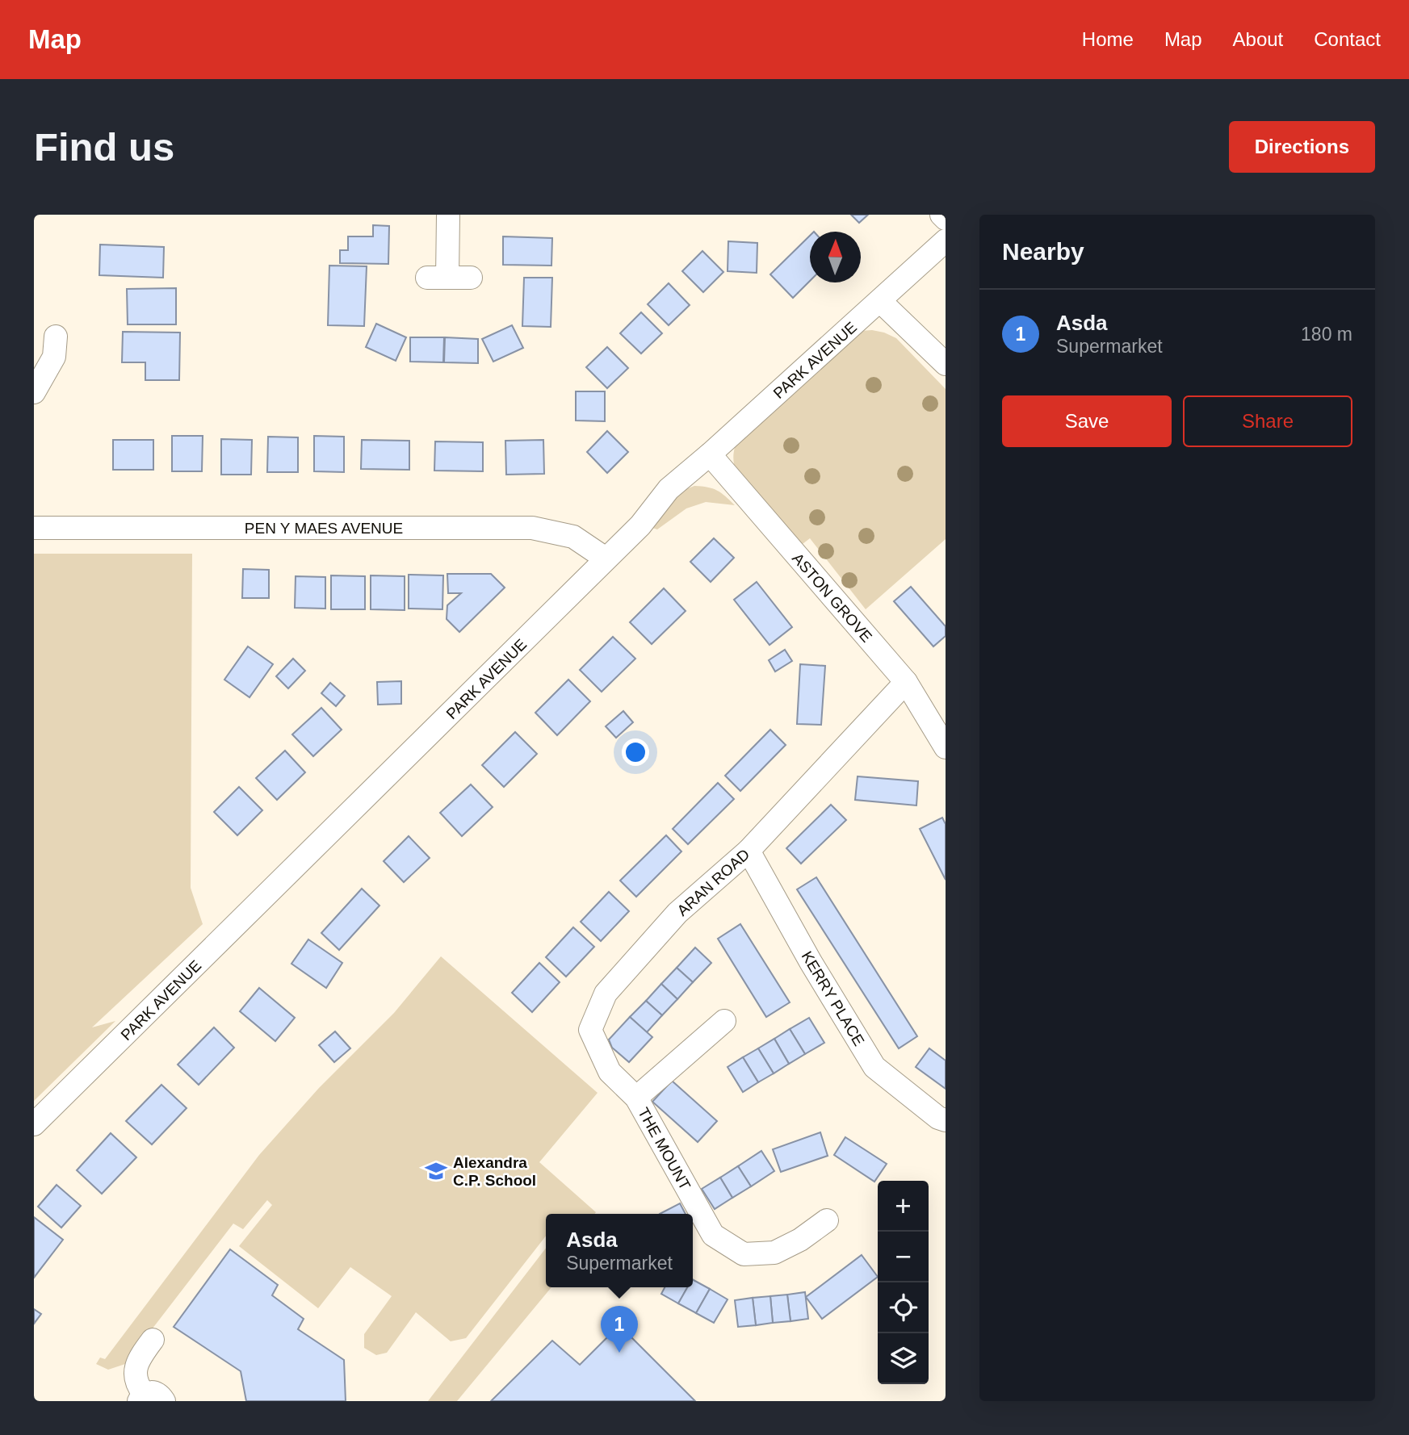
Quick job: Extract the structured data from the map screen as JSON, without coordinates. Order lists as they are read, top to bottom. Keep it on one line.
{"streets":{"street":["PARK AVENUE","PEN Y MAES AVENUE","ASTON GROVE","ARAN ROAD","KERRY PLACE","THE MOUNT"]},"crossings":[["PARK AVENUE","PEN Y MAES AVENUE"],["PARK AVENUE","ASTON GROVE"],["ASTON GROVE","ARAN ROAD"],["ARAN ROAD","KERRY PLACE"],["ARAN ROAD","THE MOUNT"]],"places":{"school or university":["Alexandra C.P. School"]},"north":"top","page":{"header":"Map","nav":["Home","Map","About","Contact"],"buttons":["Directions",["Save","Share"]],"title":"Find us","heading":"Nearby","list":[{"mark":"1","name":"Asda","note":"Supermarket","value":"180 m"}],"map_buttons":["+","−"],"popup":["Asda","Supermarket"],"pins":"1"}}
